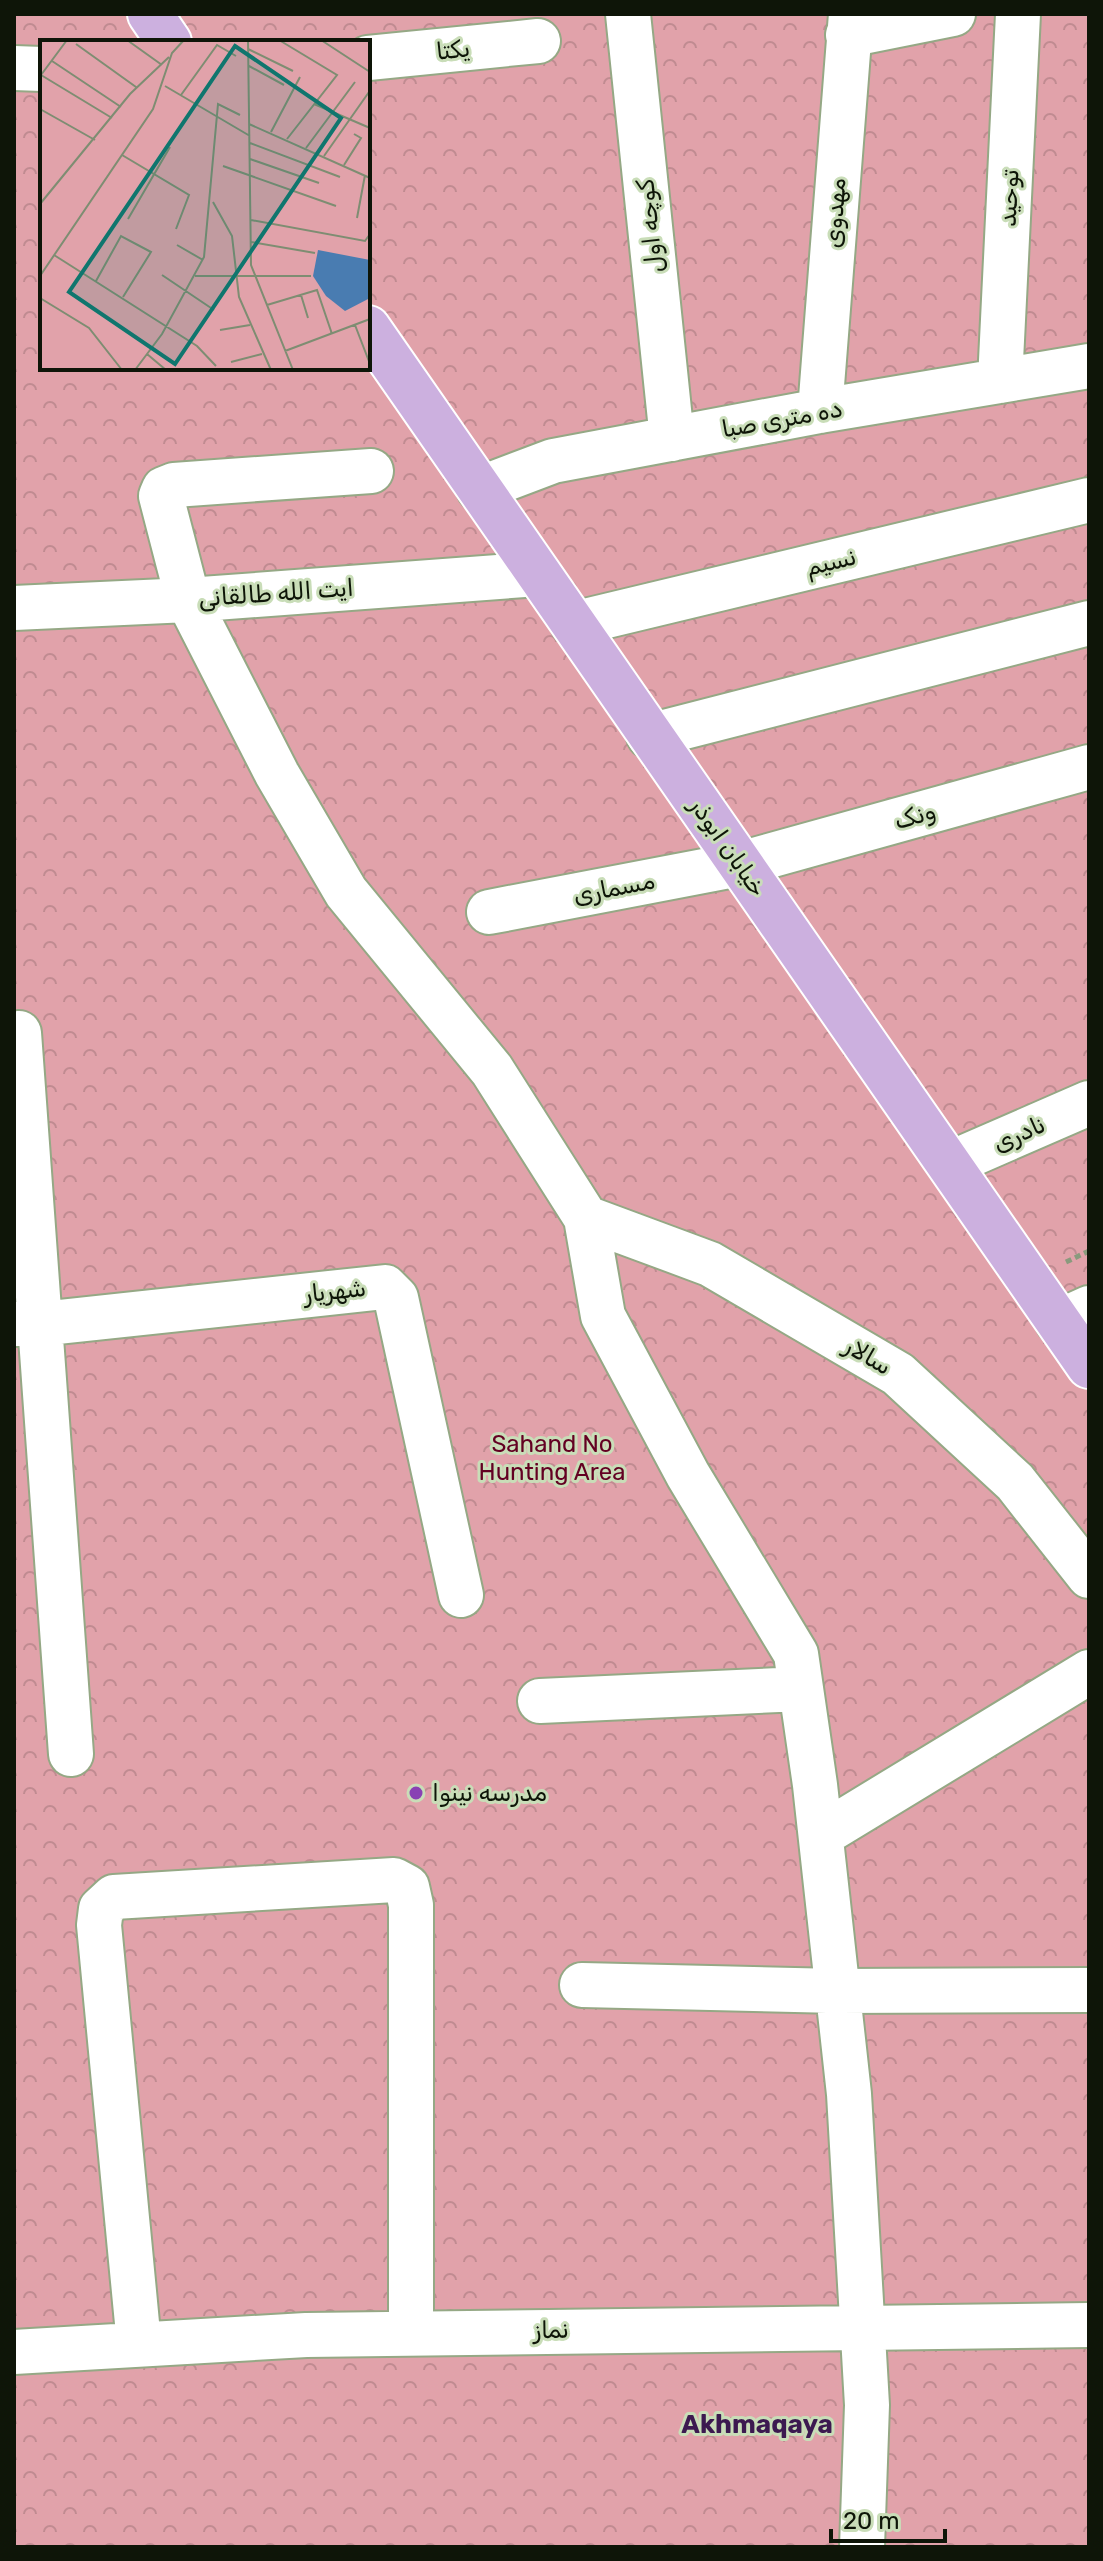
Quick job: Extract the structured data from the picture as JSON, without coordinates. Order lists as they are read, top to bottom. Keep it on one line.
{"streets":{"main road":["خیابان ابوذر"],"street":["یکتا","توحید","مهدوی","کوچه اول","ده متری صبا","نسیم","ایت الله طالقانی","ونک","مسماری","نادری","شهریار","سالار","نماز"]},"crossings":[["توحید","ده متری صبا"],["مهدوی","ده متری صبا"],["کوچه اول","ده متری صبا"],["ده متری صبا","خیابان ابوذر"],["نسیم","خیابان ابوذر"],["ایت الله طالقانی","خیابان ابوذر"],["ونک","خیابان ابوذر"],["ونک","مسماری"],["خیابان ابوذر","مسماری"],["خیابان ابوذر","نادری"]],"districts":["Akhmaqaya"],"parks":["Sahand No Hunting Area"],"places":["مدرسه نینوا"],"scale_bar":"20 m"}
